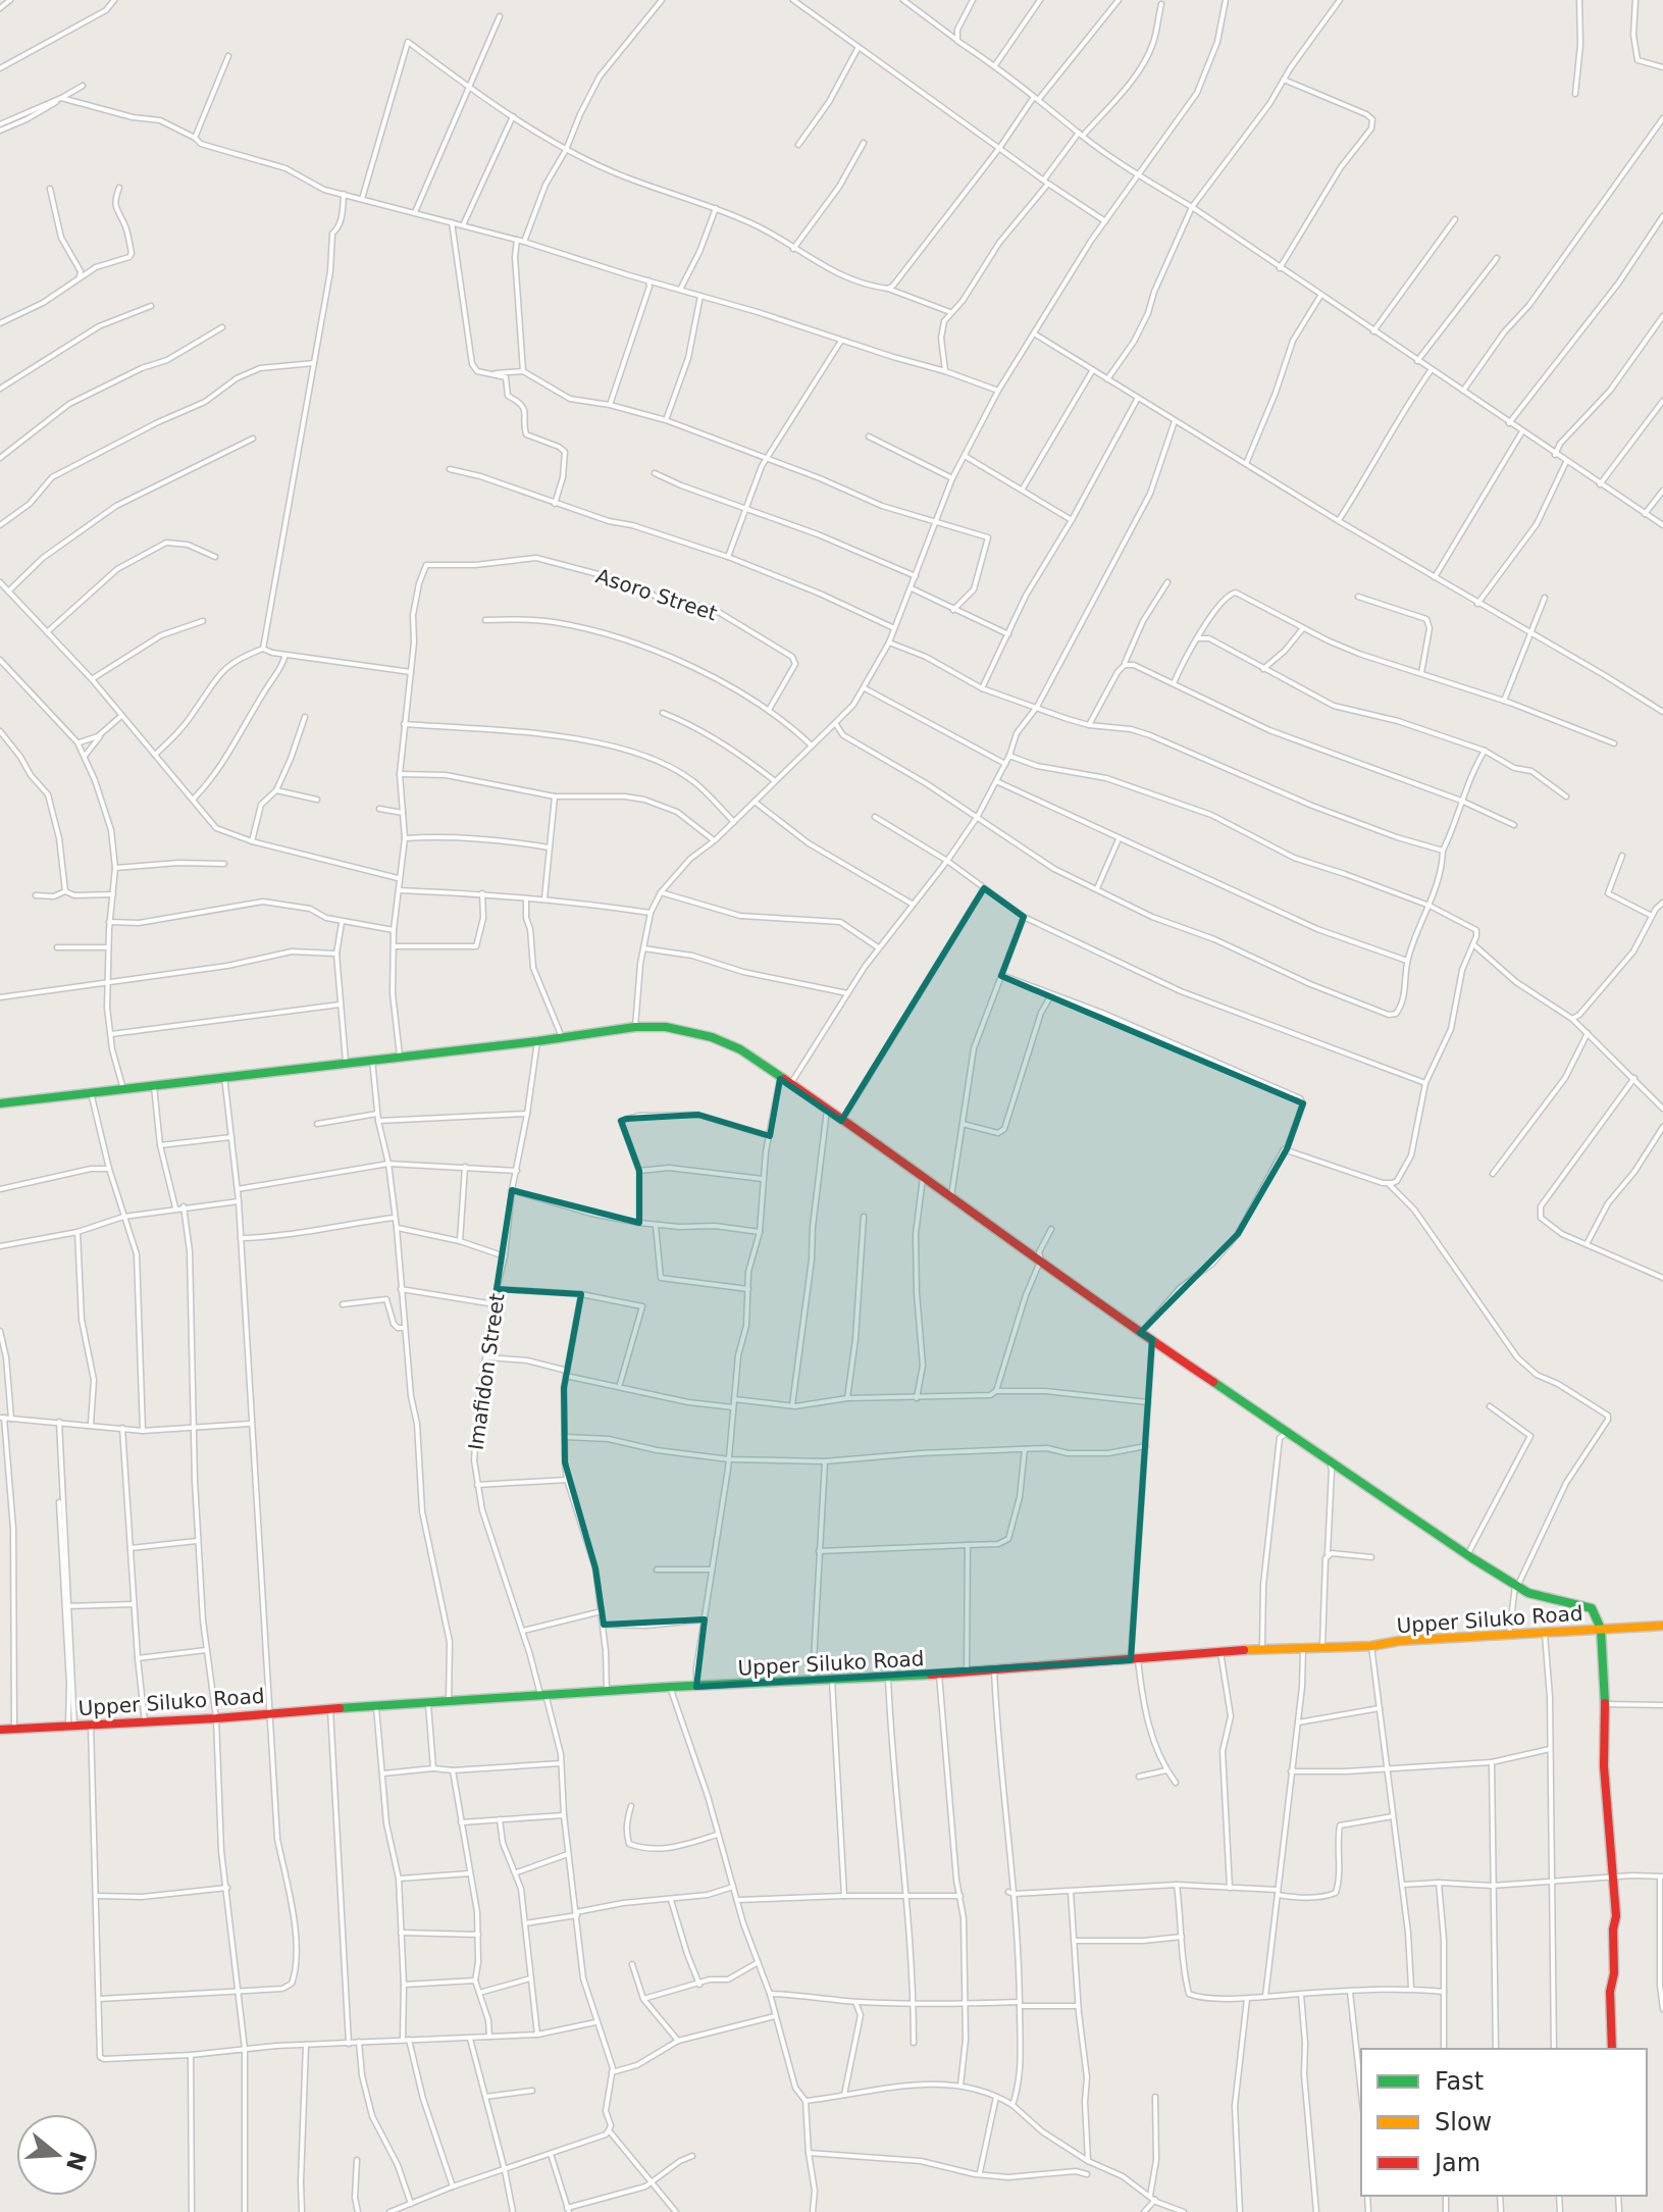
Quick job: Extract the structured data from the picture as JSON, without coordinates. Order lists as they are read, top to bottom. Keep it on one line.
{"streets":{"street":["Asoro Street","Imafidon Street","Upper Siluko Road"]},"crossings":[["Imafidon Street","Upper Siluko Road"]],"legend":["Fast","Slow","Jam"],"north":"right"}
